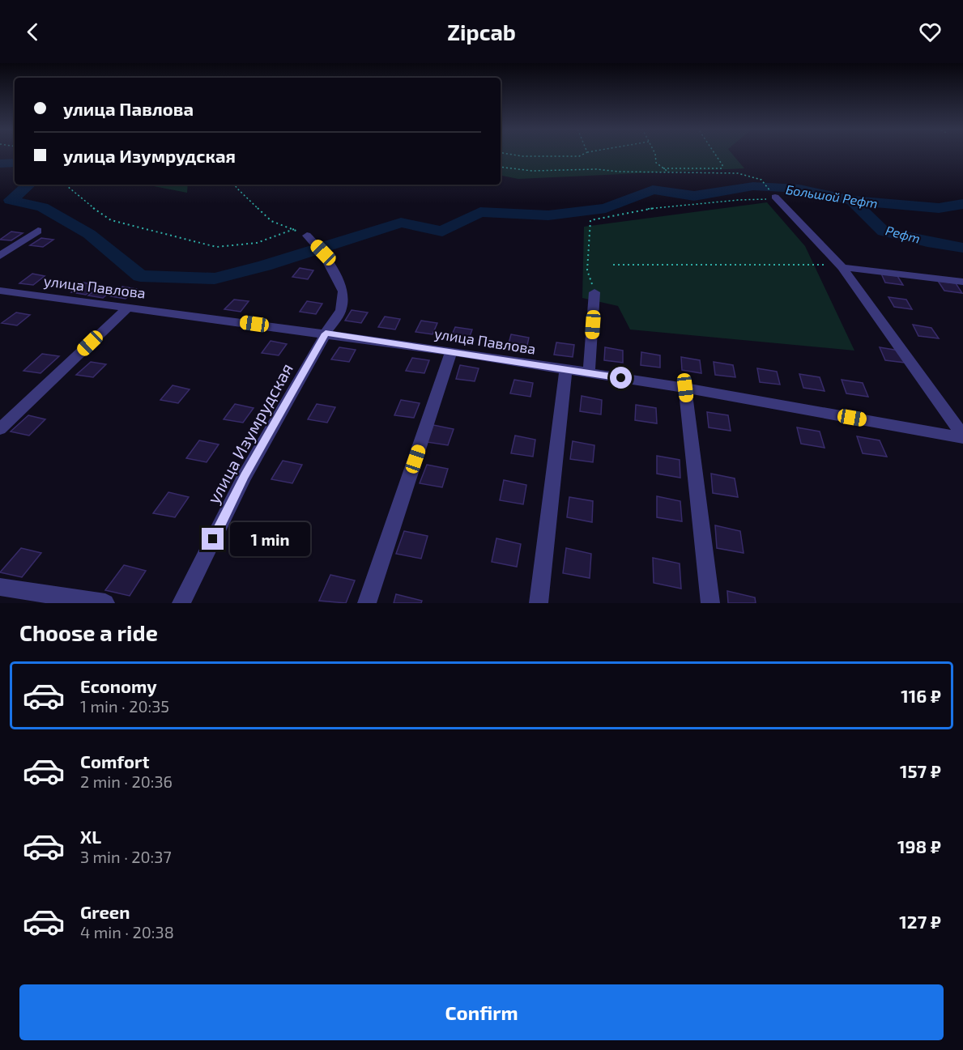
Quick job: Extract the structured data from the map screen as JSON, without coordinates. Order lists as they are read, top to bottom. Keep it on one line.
{"streets":{"street":["улица Павлова","улица Изумрудская"]},"crossings":[["улица Павлова","улица Изумрудская"]],"water":["Большой Рефт","Рефт"],"page":{"header":"Zipcab","banner":["улица Павлова","улица Изумрудская"],"bubble":"1 min","heading":"Choose a ride","list":[{"name":"Economy","note":"1 min · 20:35","value":"116 ₽"},{"name":"Comfort","note":"2 min · 20:36","value":"157 ₽"},{"name":"XL","note":"3 min · 20:37","value":"198 ₽"},{"name":"Green","note":"4 min · 20:38","value":"127 ₽"}],"buttons":"Confirm"}}
